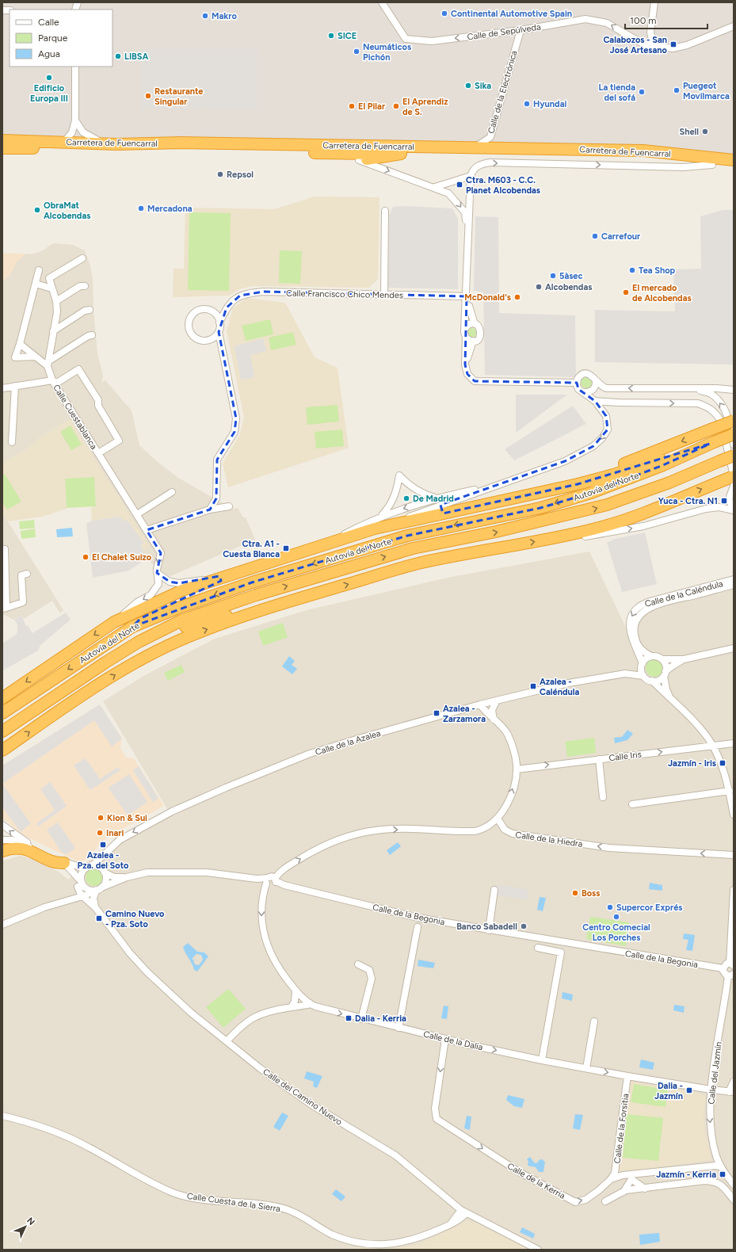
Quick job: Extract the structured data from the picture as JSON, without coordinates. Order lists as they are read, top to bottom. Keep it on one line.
{"streets":{"highway":["Carretera de Fuencarral","Autovía del Norte"],"street":["Calle de Sepúlveda","Calle de la Electrónica","Calle Francisco Chico Mendes","Calle Cuestablanca","Calle de la Caléndula","Calle de la Azalea","Calle Iris","Calle de la Hiedra","Calle de la Begonia","Calle de la Dalia","Calle del Jazmín","Calle del Camino Nuevo","Calle de la Forsitia","Calle de la Kerria","Calle Cuesta de la Sierra"]},"crossings":[["Calle de Sepúlveda","Calle de la Electrónica"],["Calle de la Electrónica","Carretera de Fuencarral"],["Calle de la Caléndula","Calle de la Azalea"],["Calle de la Begonia","Calle de la Dalia"],["Calle de la Dalia","Calle del Jazmín"],["Calle de la Dalia","Calle de la Forsitia"],["Calle de la Dalia","Calle de la Kerria"],["Calle del Jazmín","Calle de la Kerria"],["Calle del Camino Nuevo","Calle Cuesta de la Sierra"],["Calle de la Forsitia","Calle de la Kerria"]],"one_way":["Calle de Sepúlveda","Calle de la Azalea","Calle de la Hiedra","Calle de la Dalia","Calle del Jazmín"],"places":{"other":["Continental Automotive Spain","Makro","SICE","Neumáticos Pichón","LIBSA","Edificio Europa III","Sika","Puegeot Movilmarca","La tienda del sofá","Restaurante Singular","Hyundai","El Pilar","El Aprendiz de S.","Shell","Repsol","Mercadona","ObraMat Alcobendas","Carrefour","Tea Shop","5àsec","Alcobendas","El mercado de Alcobendas","McDonald's","De Madrid","El Chalet Suizo","Kion & Sui","Inari","Boss","Supercor Exprés","Centro Comecial Los Porches","Banco Sabadell"],"transit":["Calabozos - San José Artesano","Ctra. M603 - C.C. Planet Alcobendas","Yuca - Ctra. N1","Ctra. A1 - Cuesta Blanca","Azalea - Caléndula","Azalea - Zarzamora","Jazmín - Iris","Azalea - Pza. del Soto","Camino Nuevo - Pza. Soto","Dalia - Kerria","Dalia - Jazmín","Jazmín - Kerria"]},"legend":["Calle","Parque","Agua"],"scale_bar":"100 m","north":"top right"}
